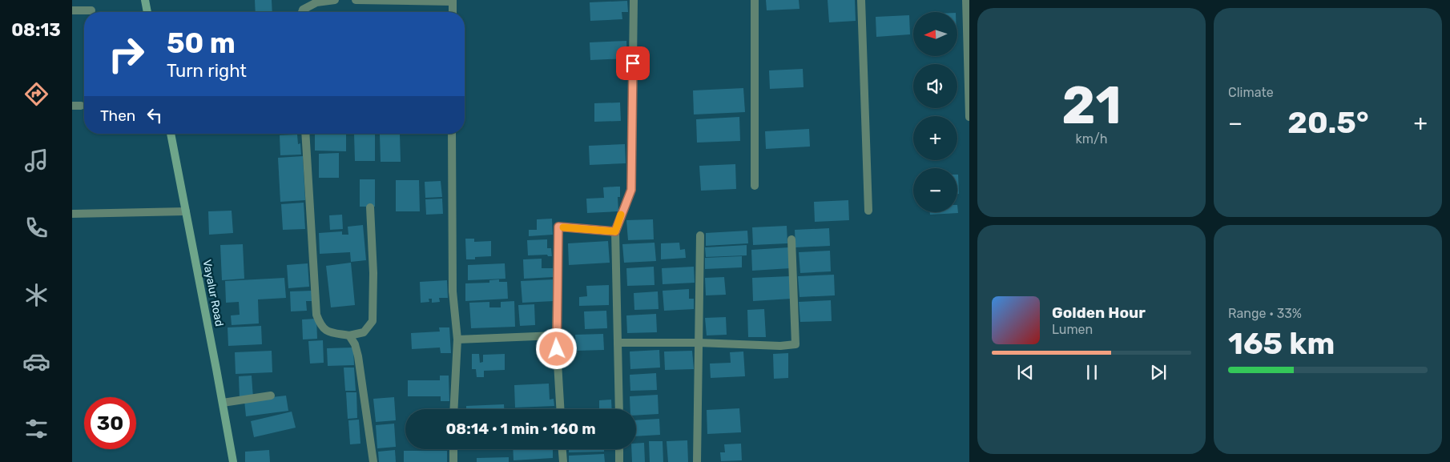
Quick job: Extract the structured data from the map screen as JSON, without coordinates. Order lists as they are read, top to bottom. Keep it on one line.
{"streets":{"main road":["Vayalur Road"]},"north":"left","page":{"tabs":"08:13","tile":[["21","km/h"],"Climate",["Range · 33%","165 km"]],"map_buttons":["+","−"],"turn":["50 m","Turn right"],"then":"Then","heat":["−","20.5°","+"],"song":["Golden Hour","Lumen"],"limit":"30","trip":"08:14 · 1 min · 160 m"}}
